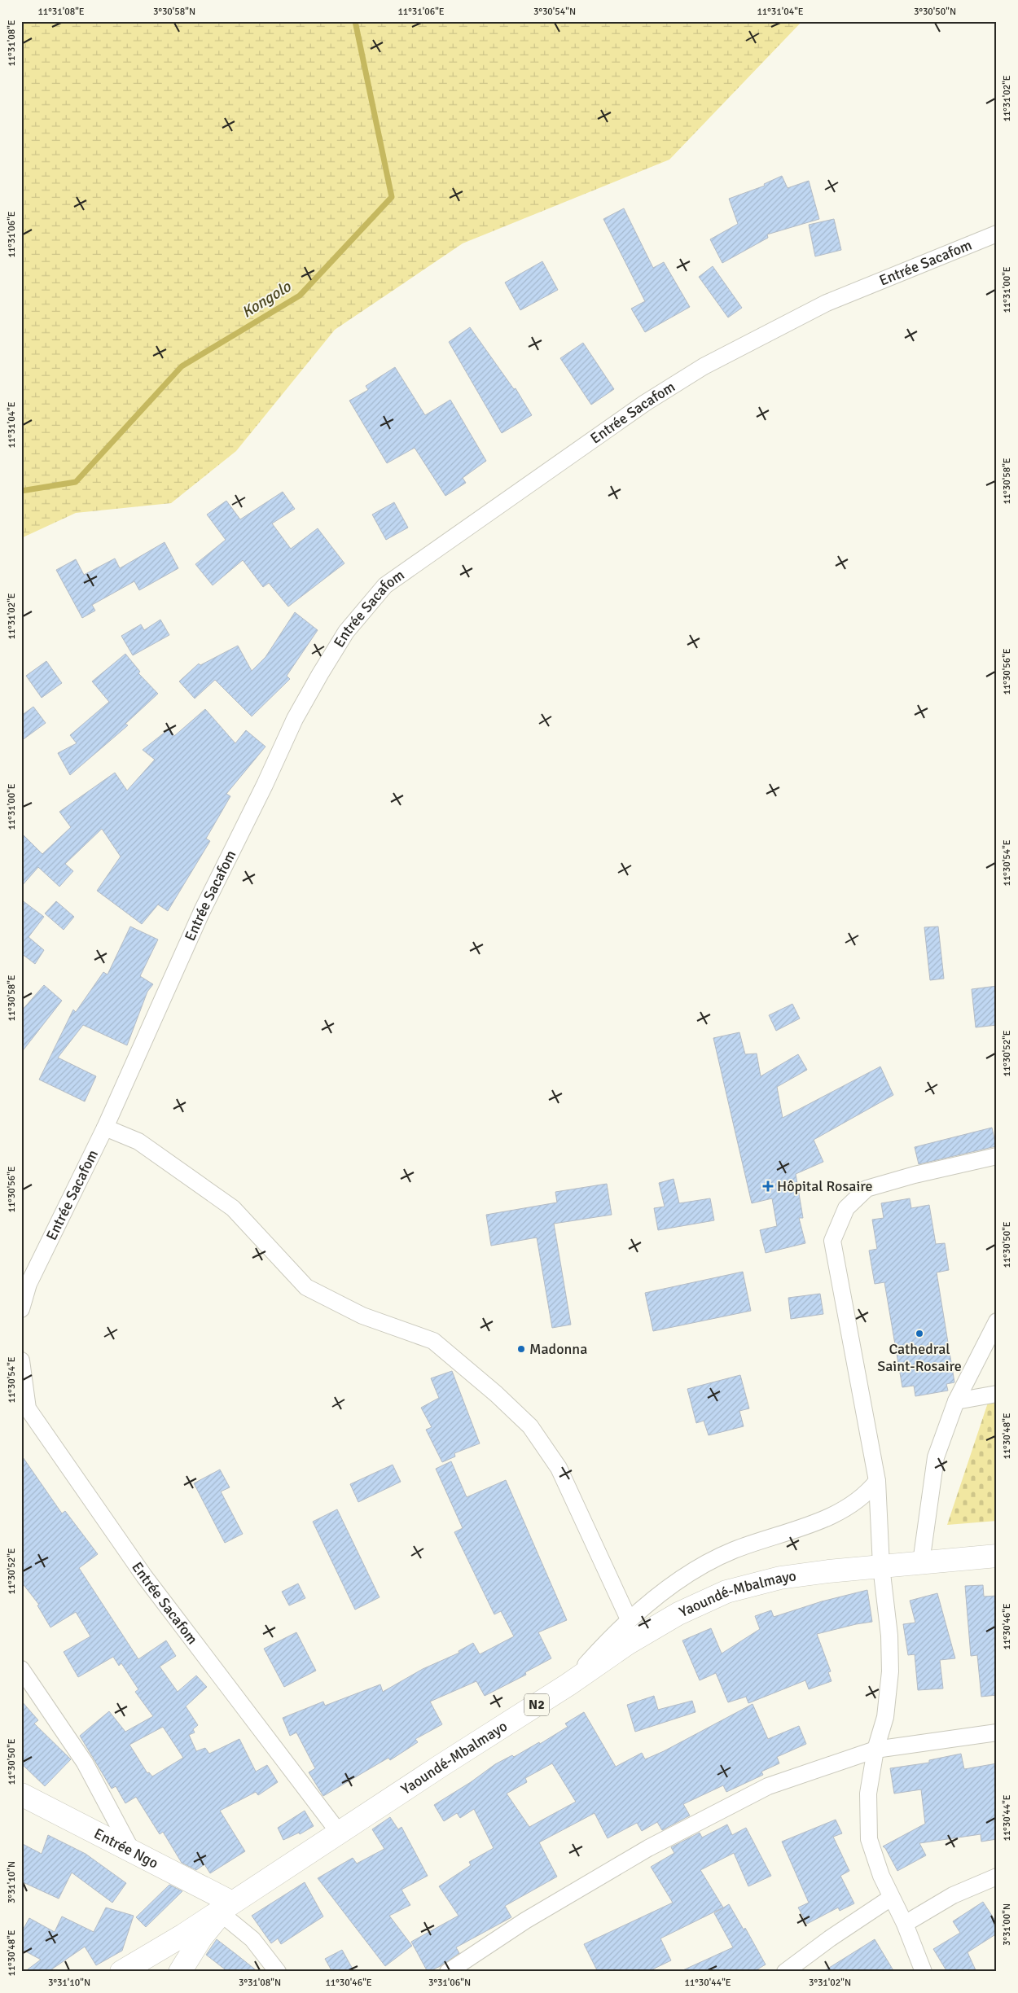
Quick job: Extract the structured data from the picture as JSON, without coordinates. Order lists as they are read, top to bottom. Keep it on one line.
{"streets":{"main road":["Yaoundé-Mbalmayo","N2","Entrée Ngo"],"street":["Entrée Sacafom"]},"crossings":[["Entrée Sacafom","Yaoundé-Mbalmayo"],["Yaoundé-Mbalmayo","Entrée Ngo"]],"water":["Kongolo"],"places":{"health":["Hôpital Rosaire"],"other":["Cathedral Saint-Rosaire","Madonna"]},"coordinates":["11°31'08\"E","3°30'58\"N","11°31'06\"E","3°30'54\"N","11°31'04\"E","3°30'50\"N","11°31'02\"E","11°31'00\"E","11°30'58\"E","11°30'56\"E","11°30'54\"E","11°30'52\"E","11°30'50\"E","11°30'48\"E","11°30'46\"E","11°30'44\"E","3°31'10\"N","3°31'00\"N","3°31'08\"N","3°31'06\"N","3°31'02\"N"]}
